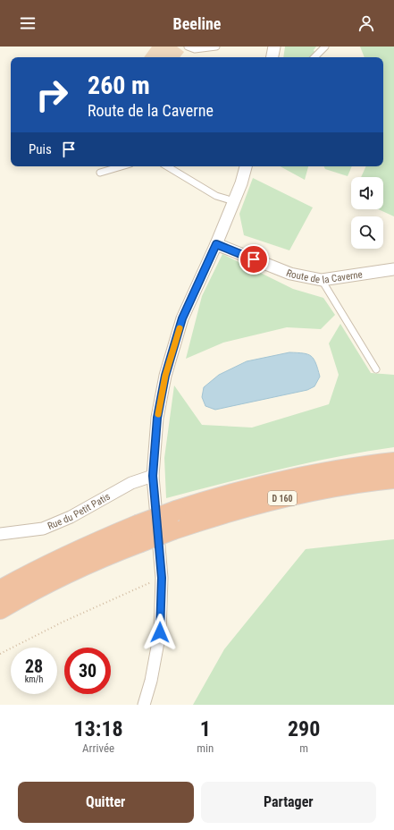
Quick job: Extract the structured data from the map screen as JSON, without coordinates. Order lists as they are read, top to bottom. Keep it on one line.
{"streets":{"highway":["D 160"],"street":["Route de la Caverne","Rue du Petit Patis"]},"page":{"header":"Beeline","turn":["260 m","Route de la Caverne"],"then":"Puis","speed":"28 km/h","limit":"30","eta":["13:18","Arrivée","1","min","290","m"],"buttons":["Quitter","Partager"]}}
